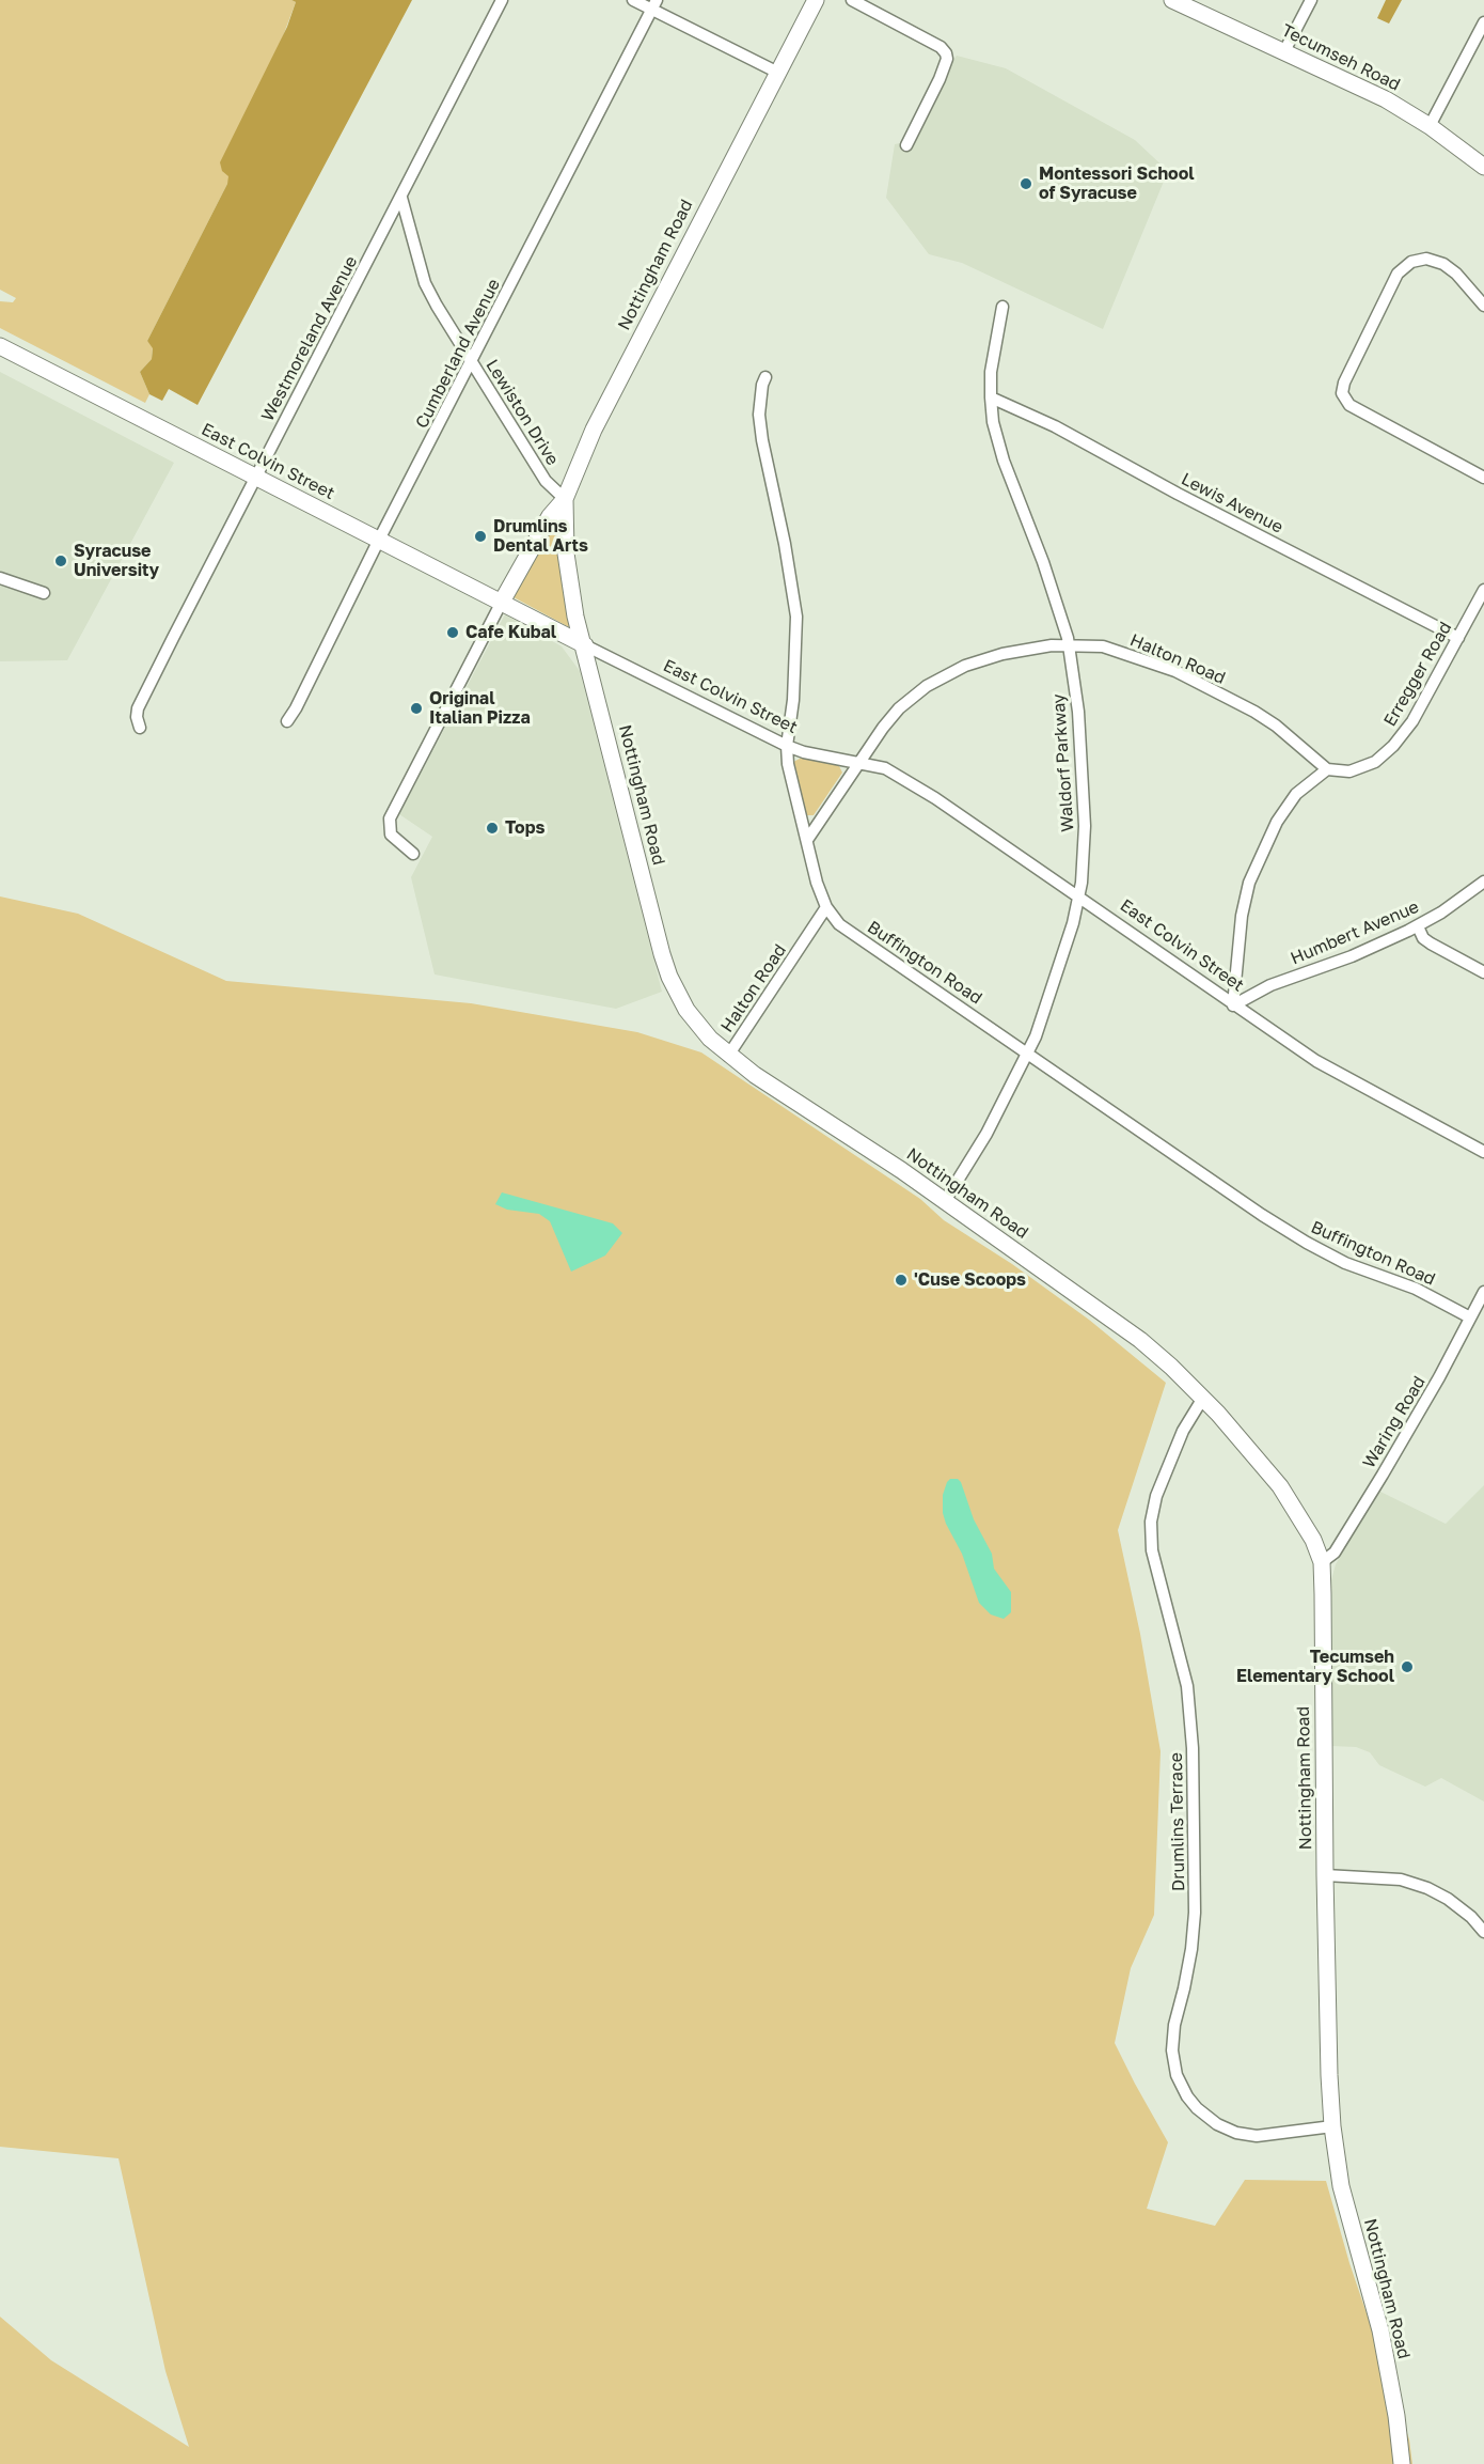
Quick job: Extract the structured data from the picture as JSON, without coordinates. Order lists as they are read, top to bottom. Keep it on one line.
{"streets":{"street":["Tecumseh Road","Nottingham Road","Westmoreland Avenue","Cumberland Avenue","Lewiston Drive","East Colvin Street","Lewis Avenue","Halton Road","Erregger Road","Waldorf Parkway","Humbert Avenue","Buffington Road","Waring Road","Drumlins Terrace"]},"crossings":[["Nottingham Road","Lewiston Drive"],["Nottingham Road","East Colvin Street"],["Nottingham Road","Halton Road"],["Nottingham Road","Waldorf Parkway"],["Nottingham Road","Waring Road"],["Nottingham Road","Drumlins Terrace"],["Westmoreland Avenue","Lewiston Drive"],["Westmoreland Avenue","East Colvin Street"],["Cumberland Avenue","Lewiston Drive"],["Cumberland Avenue","East Colvin Street"],["East Colvin Street","Halton Road"],["East Colvin Street","Waldorf Parkway"],["East Colvin Street","Humbert Avenue"],["East Colvin Street","Buffington Road"],["Lewis Avenue","Erregger Road"],["Lewis Avenue","Waldorf Parkway"],["Halton Road","Erregger Road"],["Halton Road","Waldorf Parkway"],["Halton Road","Buffington Road"],["Waldorf Parkway","Buffington Road"],["Buffington Road","Waring Road"]],"places":["Montessori School of Syracuse","Drumlins Dental Arts","Syracuse University","Cafe Kubal","Original Italian Pizza","Tops","'Cuse Scoops","Tecumseh Elementary School"]}
